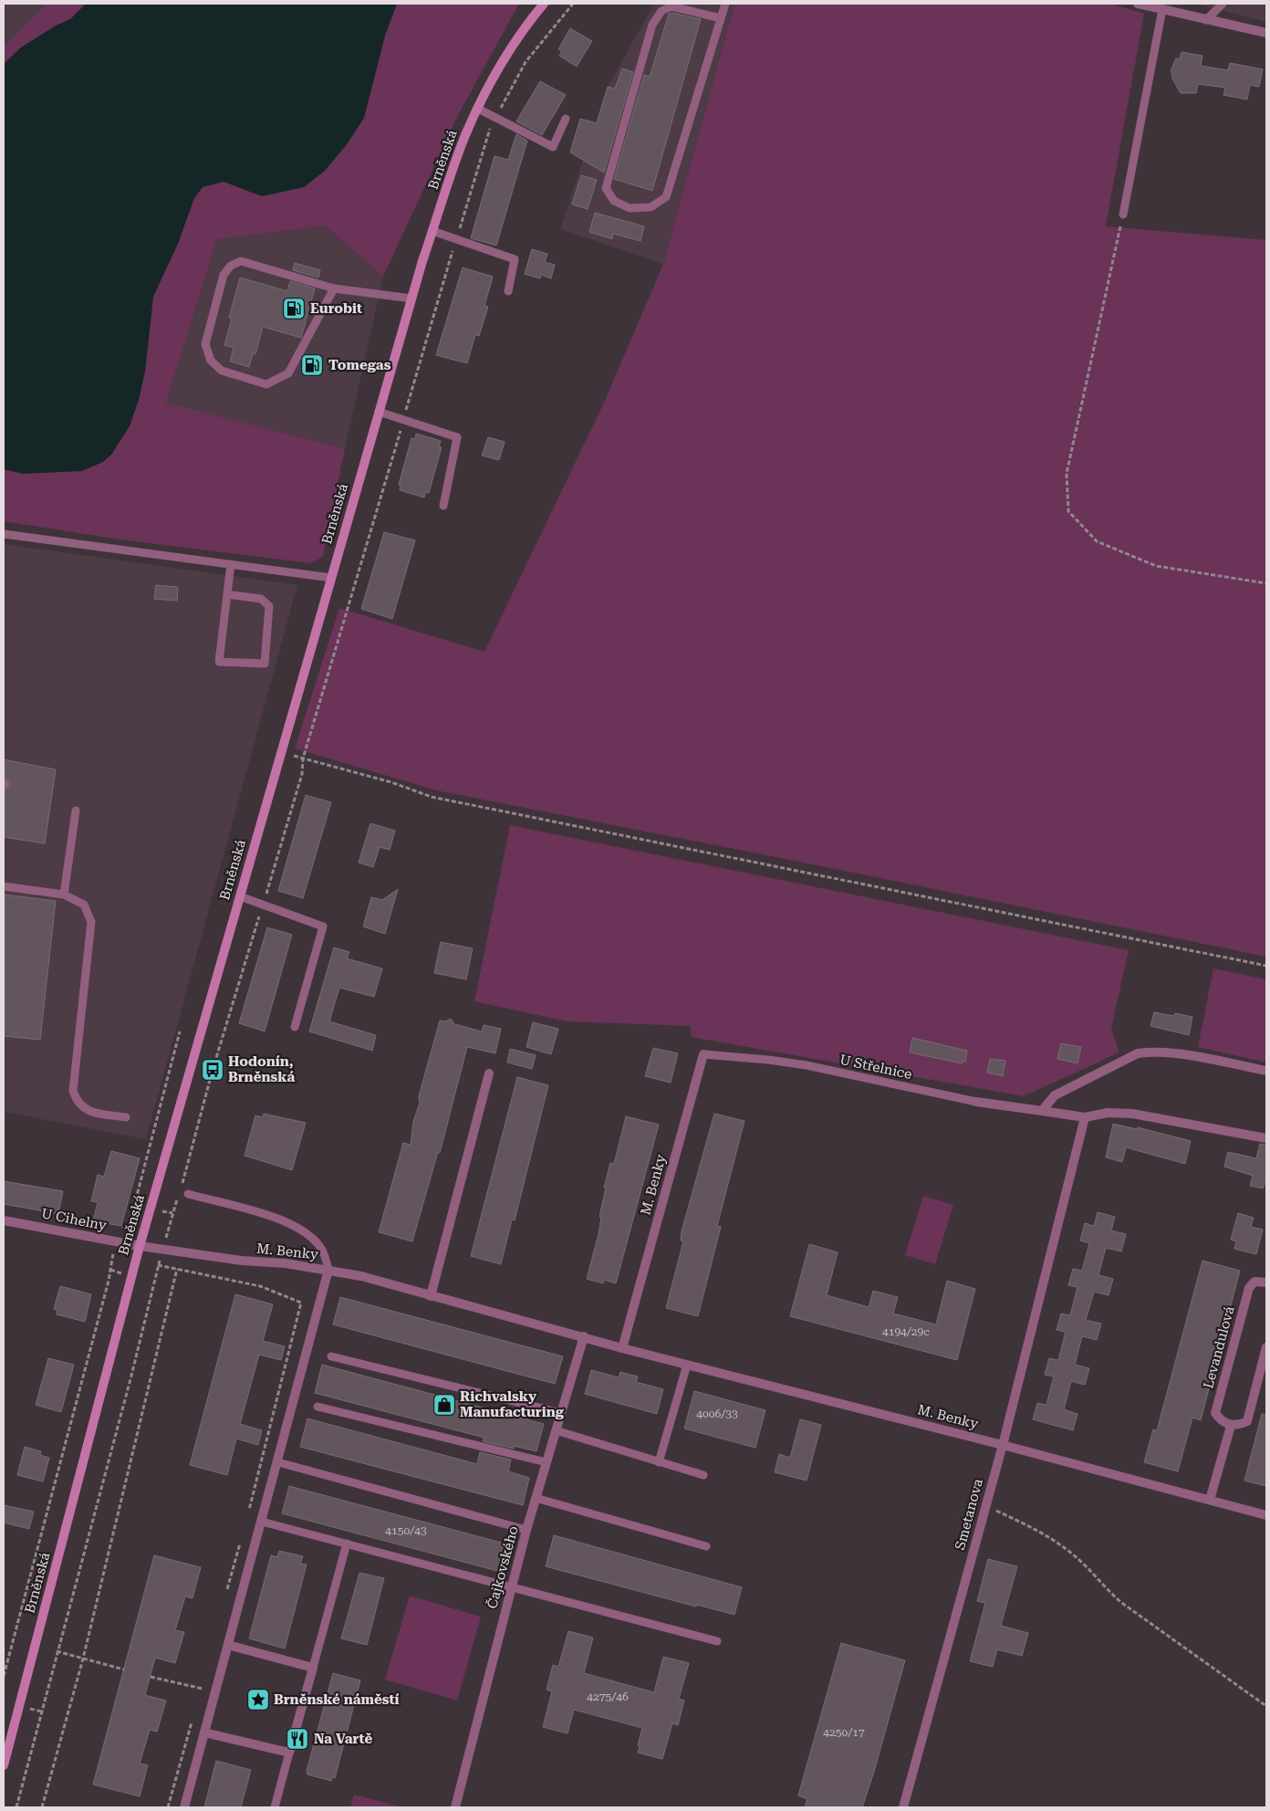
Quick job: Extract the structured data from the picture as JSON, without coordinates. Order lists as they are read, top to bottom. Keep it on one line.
{"streets":{"main road":["Brněnská"],"street":["U Střelnice","M. Benky","U Cihelny","Levandulová","Smetanova","Čajkovského"]},"crossings":[["Brněnská","M. Benky"],["Brněnská","U Cihelny"],["U Střelnice","M. Benky"],["U Střelnice","Smetanova"],["M. Benky","U Cihelny"],["M. Benky","Smetanova"],["M. Benky","Čajkovského"]],"places":{"fuel station":["Eurobit","Tomegas"],"bus stop":["Hodonín, Brněnská"],"shop":["Richvalsky Manufacturing"],"place":["Brněnské náměstí"],"restaurant":["Na Vartě"]},"house_numbers":["4194/29c","4006/33","4150/43","4275/46","4250/17"]}
